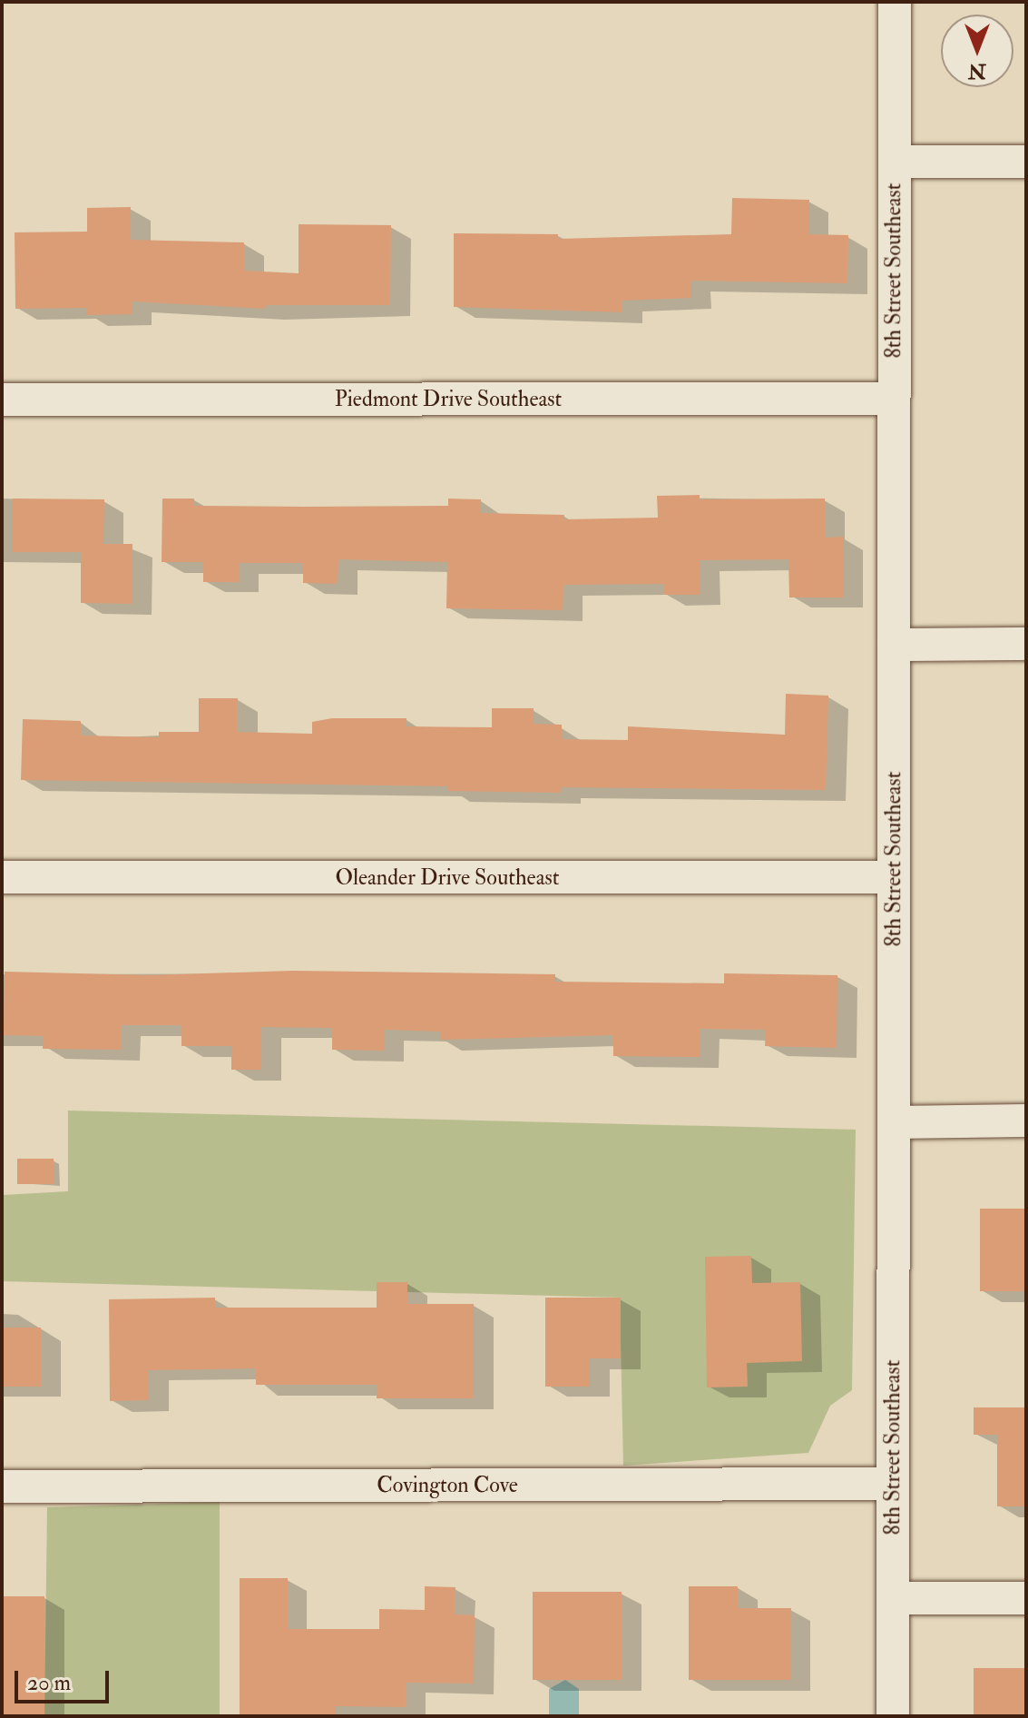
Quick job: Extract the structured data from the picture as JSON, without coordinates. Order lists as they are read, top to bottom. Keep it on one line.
{"streets":{"street":["8th Street Southeast","Piedmont Drive Southeast","Oleander Drive Southeast","Covington Cove"]},"crossings":[["8th Street Southeast","Piedmont Drive Southeast"],["8th Street Southeast","Oleander Drive Southeast"],["8th Street Southeast","Covington Cove"]],"scale_bar":"20 m","north":"bottom"}
